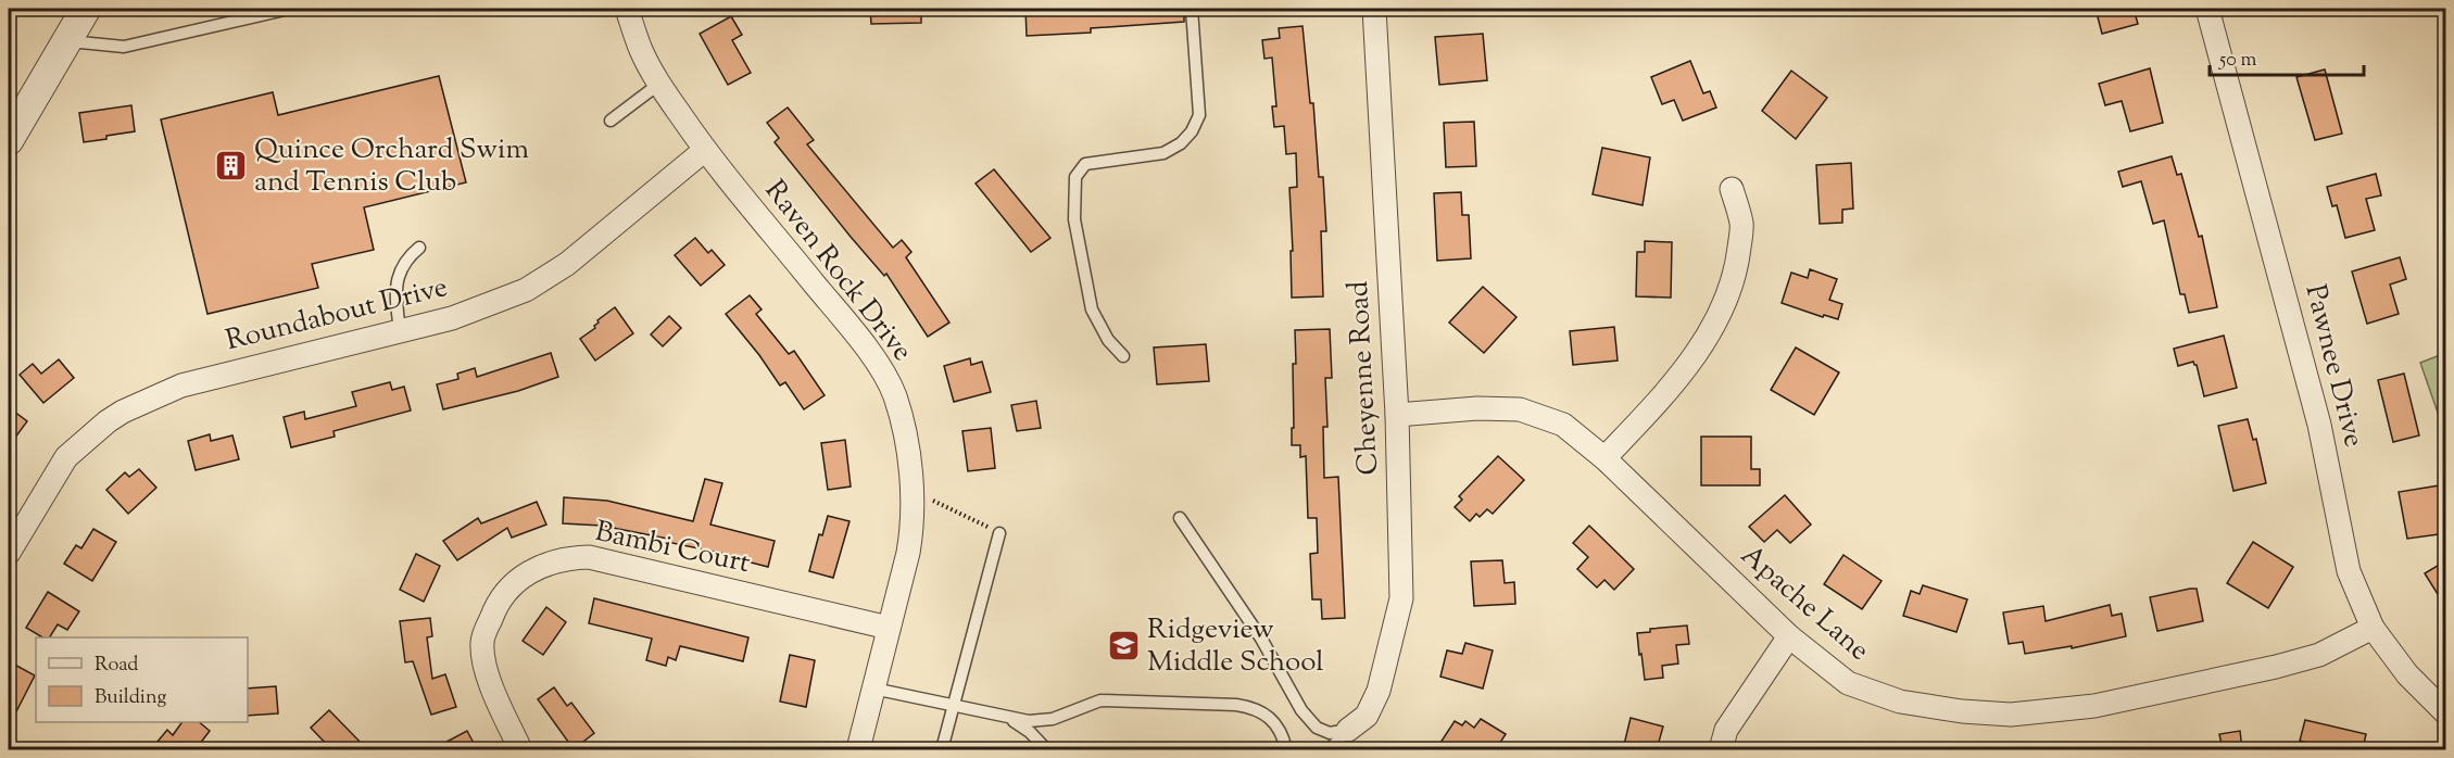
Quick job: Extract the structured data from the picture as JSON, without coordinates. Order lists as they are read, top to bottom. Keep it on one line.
{"streets":{"street":["Raven Rock Drive","Roundabout Drive","Pawnee Drive","Cheyenne Road","Bambi Court","Apache Lane"]},"crossings":[["Raven Rock Drive","Roundabout Drive"],["Raven Rock Drive","Bambi Court"],["Pawnee Drive","Apache Lane"],["Cheyenne Road","Apache Lane"]],"places":{"building":["Quince Orchard Swim and Tennis Club"],"school or university":["Ridgeview Middle School"]},"legend":["Road","Building"],"scale_bar":"50 m"}
